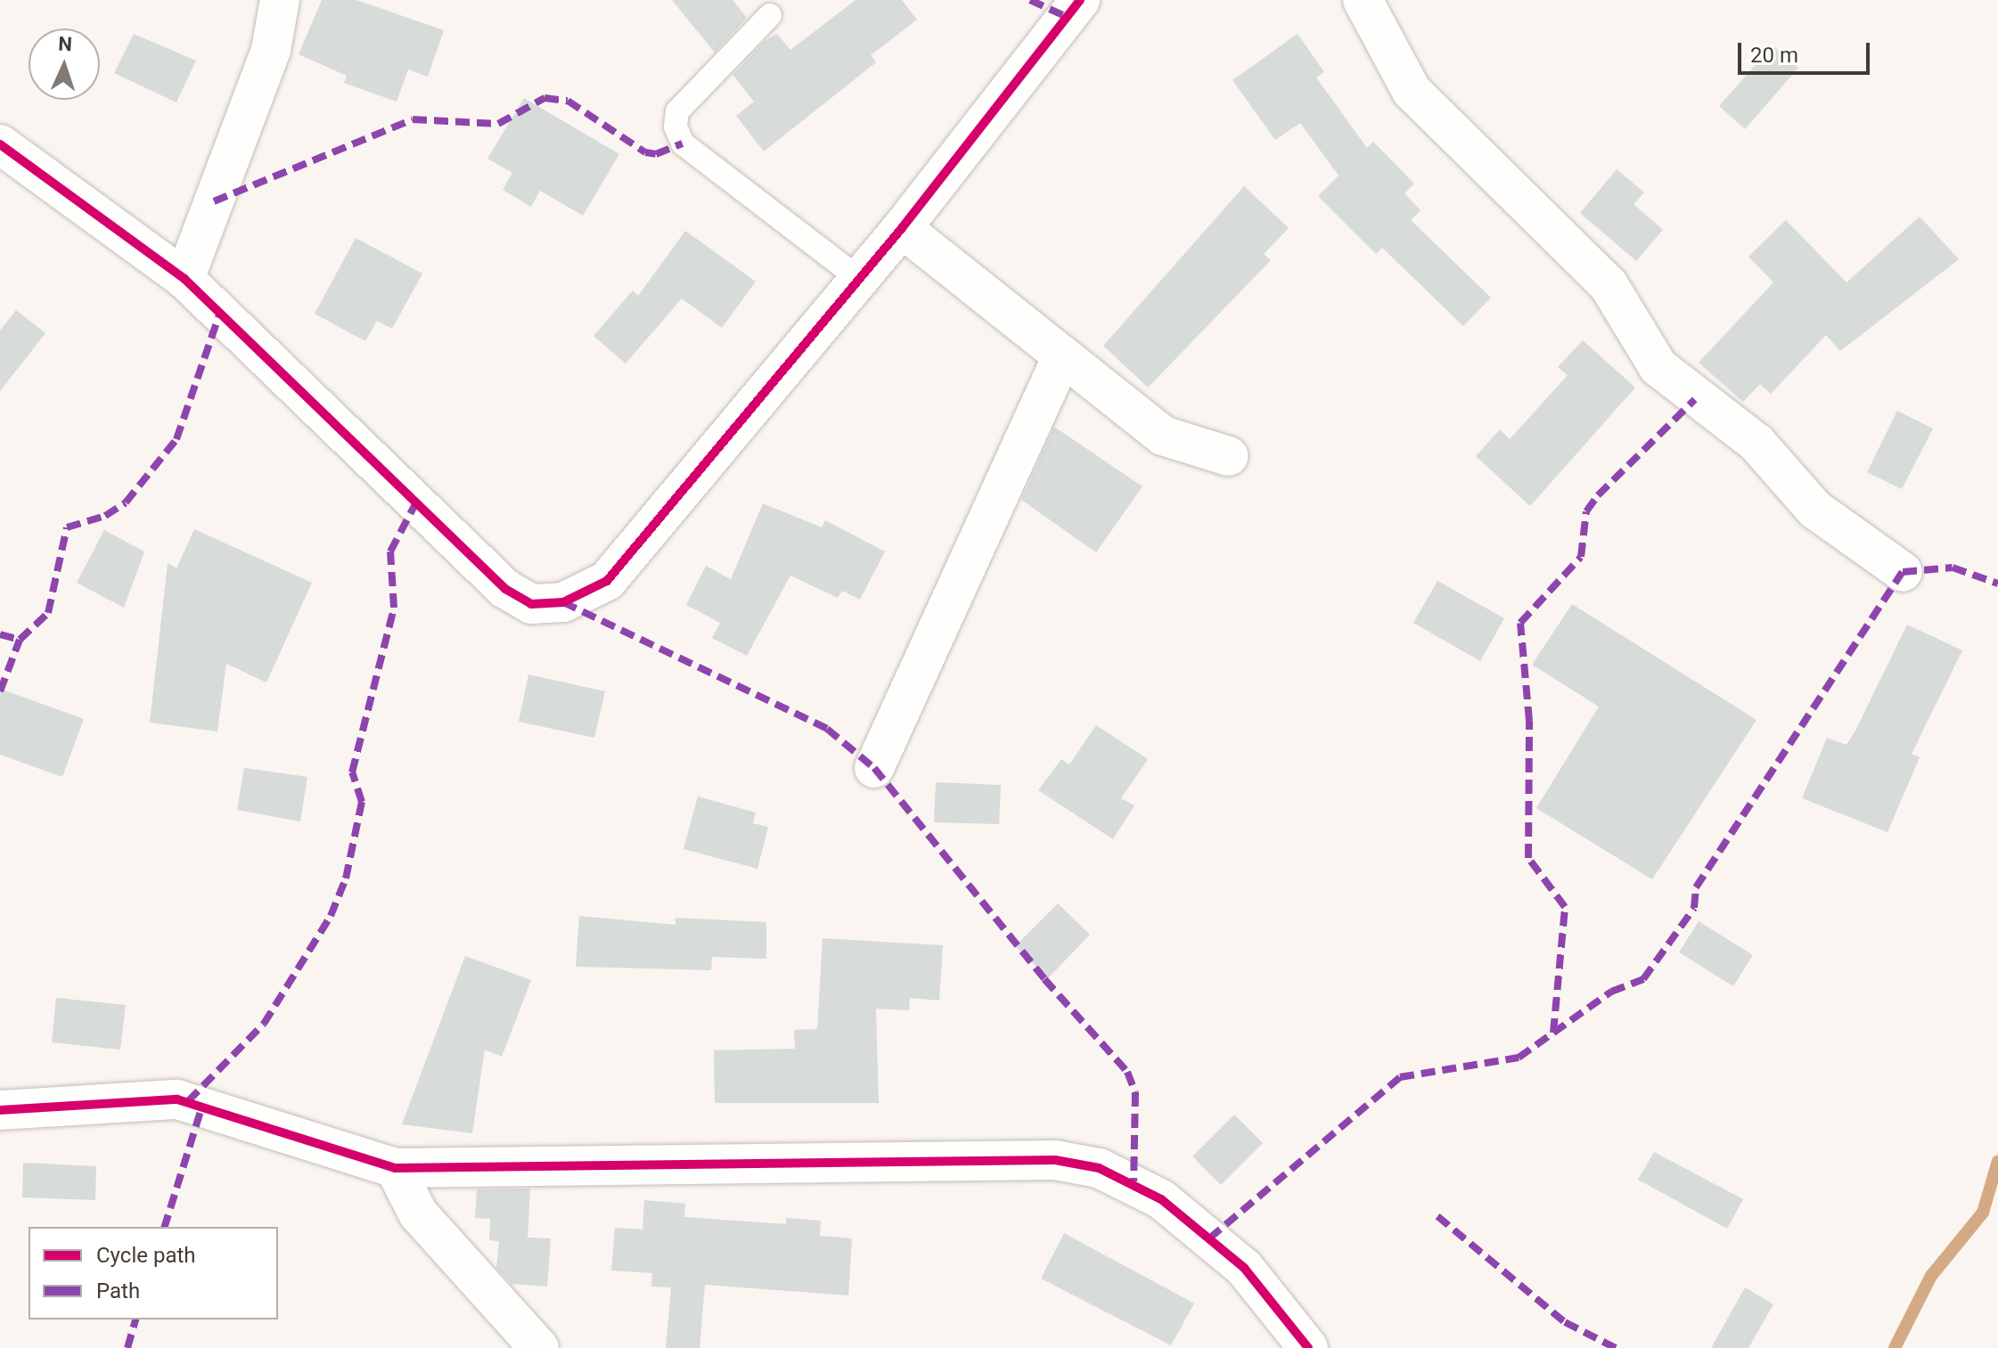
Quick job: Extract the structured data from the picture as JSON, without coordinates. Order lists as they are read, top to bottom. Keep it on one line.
{"legend":["Cycle path","Path"],"scale_bar":"20 m","north":"top"}
